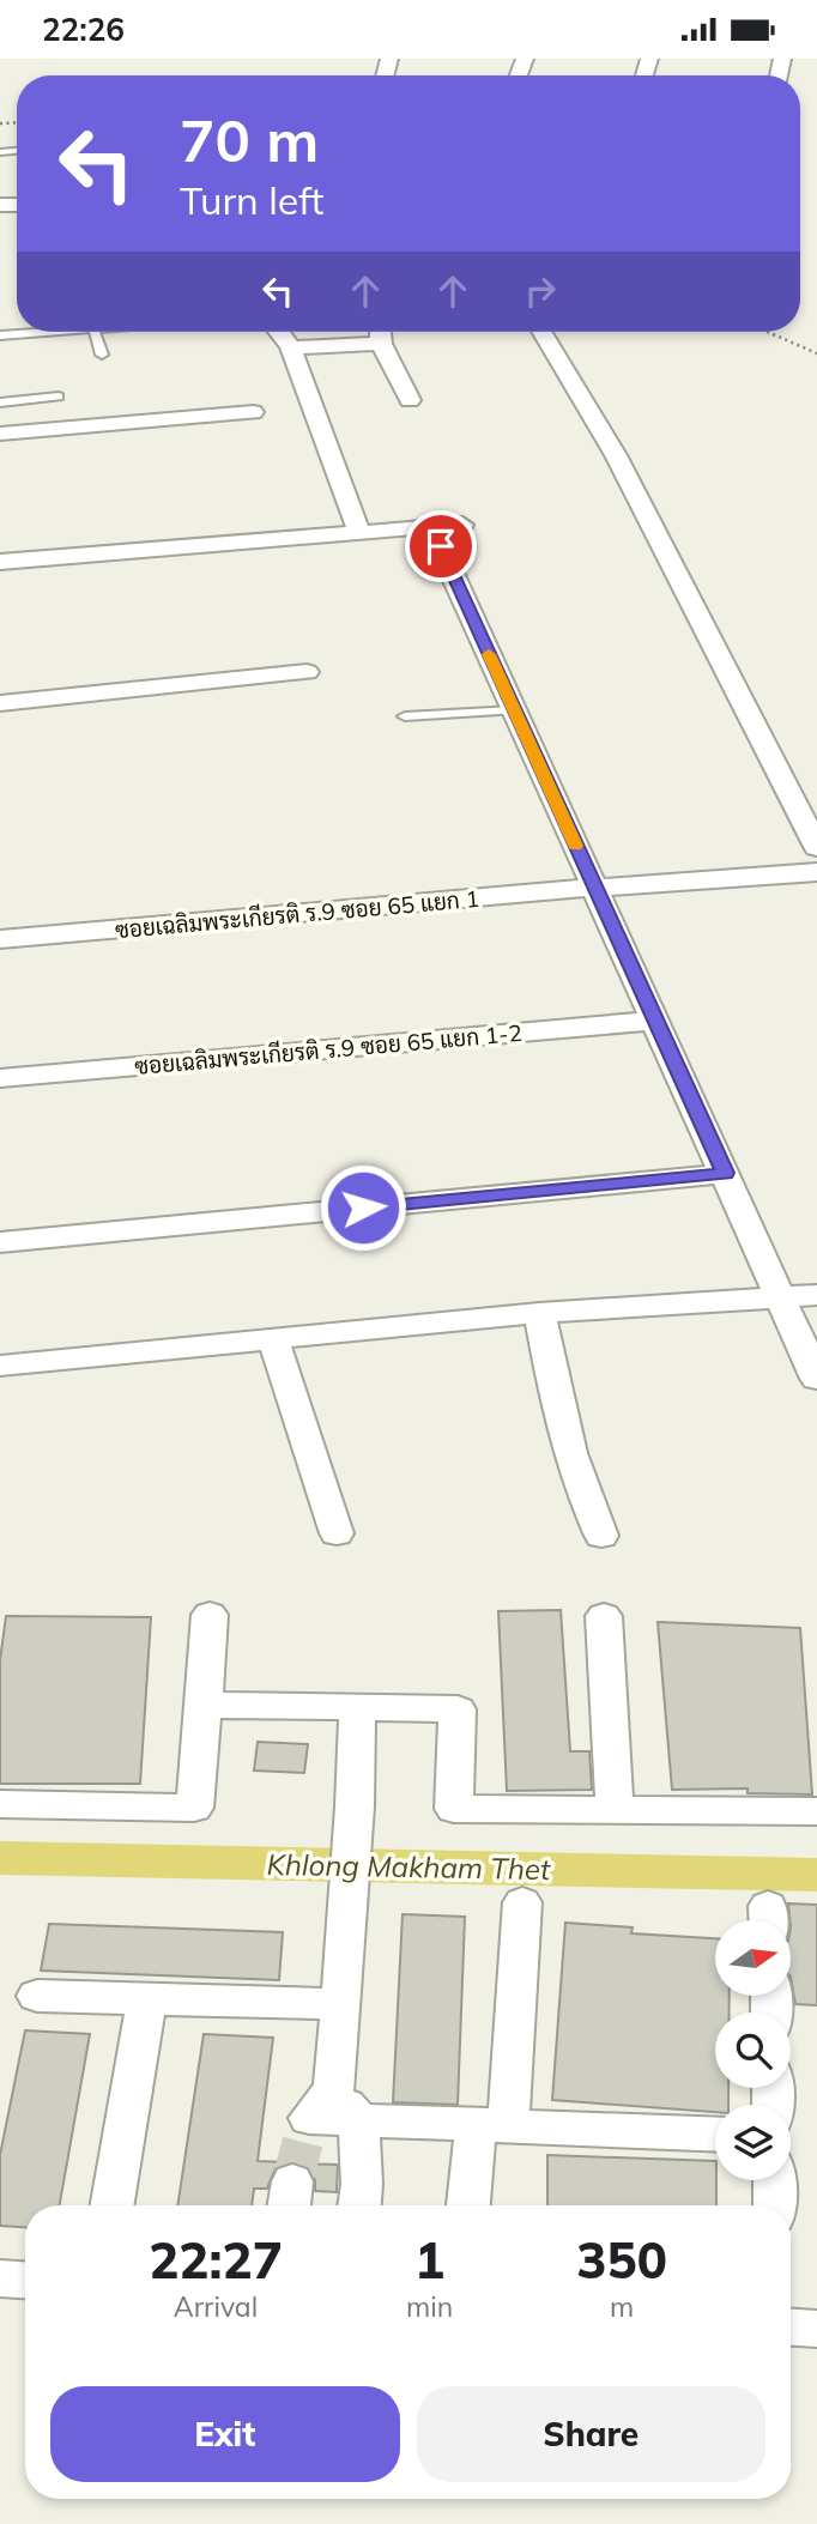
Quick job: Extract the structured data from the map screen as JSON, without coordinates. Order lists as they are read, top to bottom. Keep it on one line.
{"streets":{"street":["ซอยเฉลิมพระเกียรติ ร.9 ซอย 65 แยก 1","ซอยเฉลิมพระเกียรติ ร.9 ซอย 65 แยก 1-2"]},"water":["Khlong Makham Thet"],"north":"right","page":{"status":"22:26","turn":["70 m","Turn left"],"eta":["22:27","Arrival","1","min","350","m"],"buttons":["Exit","Share"]}}
